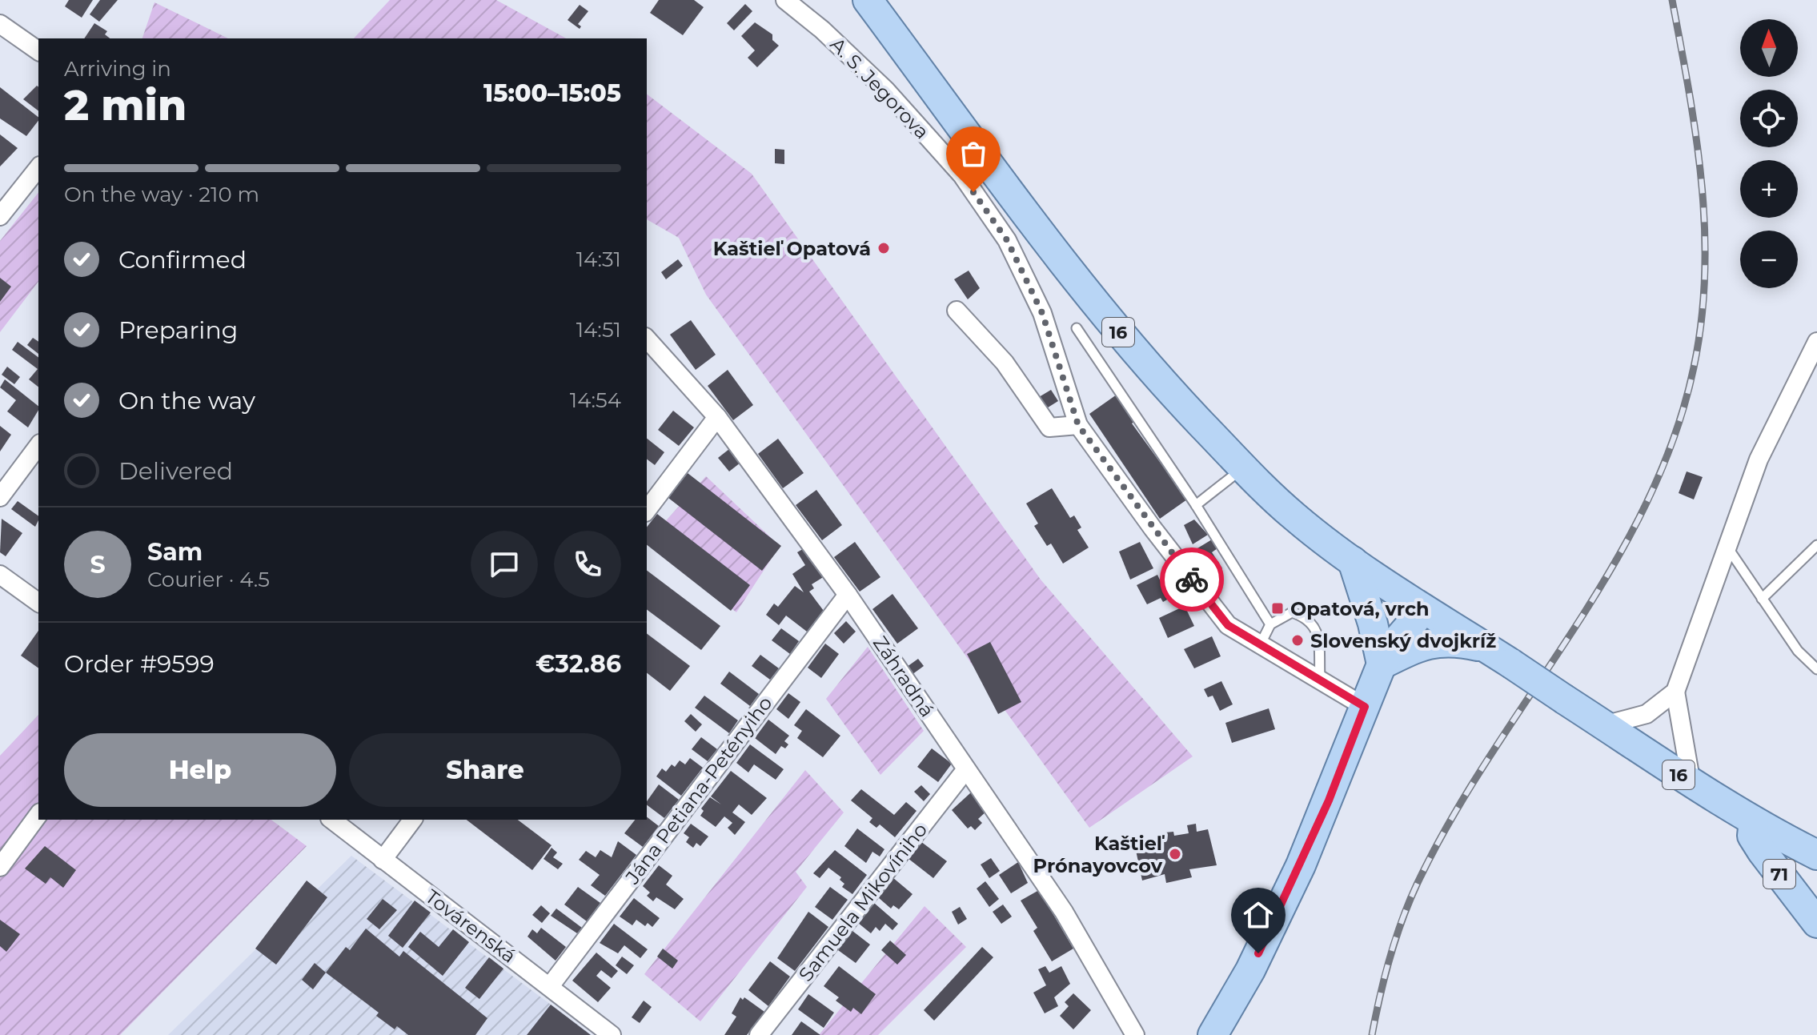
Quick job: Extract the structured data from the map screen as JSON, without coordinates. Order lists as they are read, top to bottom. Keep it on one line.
{"streets":{"main road":["16","71"],"street":["A. S. Jegorova","Záhradná","Jána Petiana-Petényiho","Samuela Mikovíniho","Továrenská"]},"crossings":[["16","71"],["Záhradná","Jána Petiana-Petényiho"],["Záhradná","Samuela Mikovíniho"],["Jána Petiana-Petényiho","Továrenská"]],"places":{"other":["Kaštieľ Opatová","Slovenský dvojkríž","Kaštieľ Prónayovcov"],"transit":["Opatová, vrch"]},"north":"top","page":{"map_buttons":["+","−"],"heading":["2 min","Arriving in","15:00–15:05"],"panel":["Sam","Courier · 4.5","Order #9599","€32.86"],"bar":"On the way · 210 m","list":[["Confirmed","14:31"],["Preparing","14:51"],["On the way","14:54"],"Delivered"],"round":"S","buttons":["Help","Share"]}}
